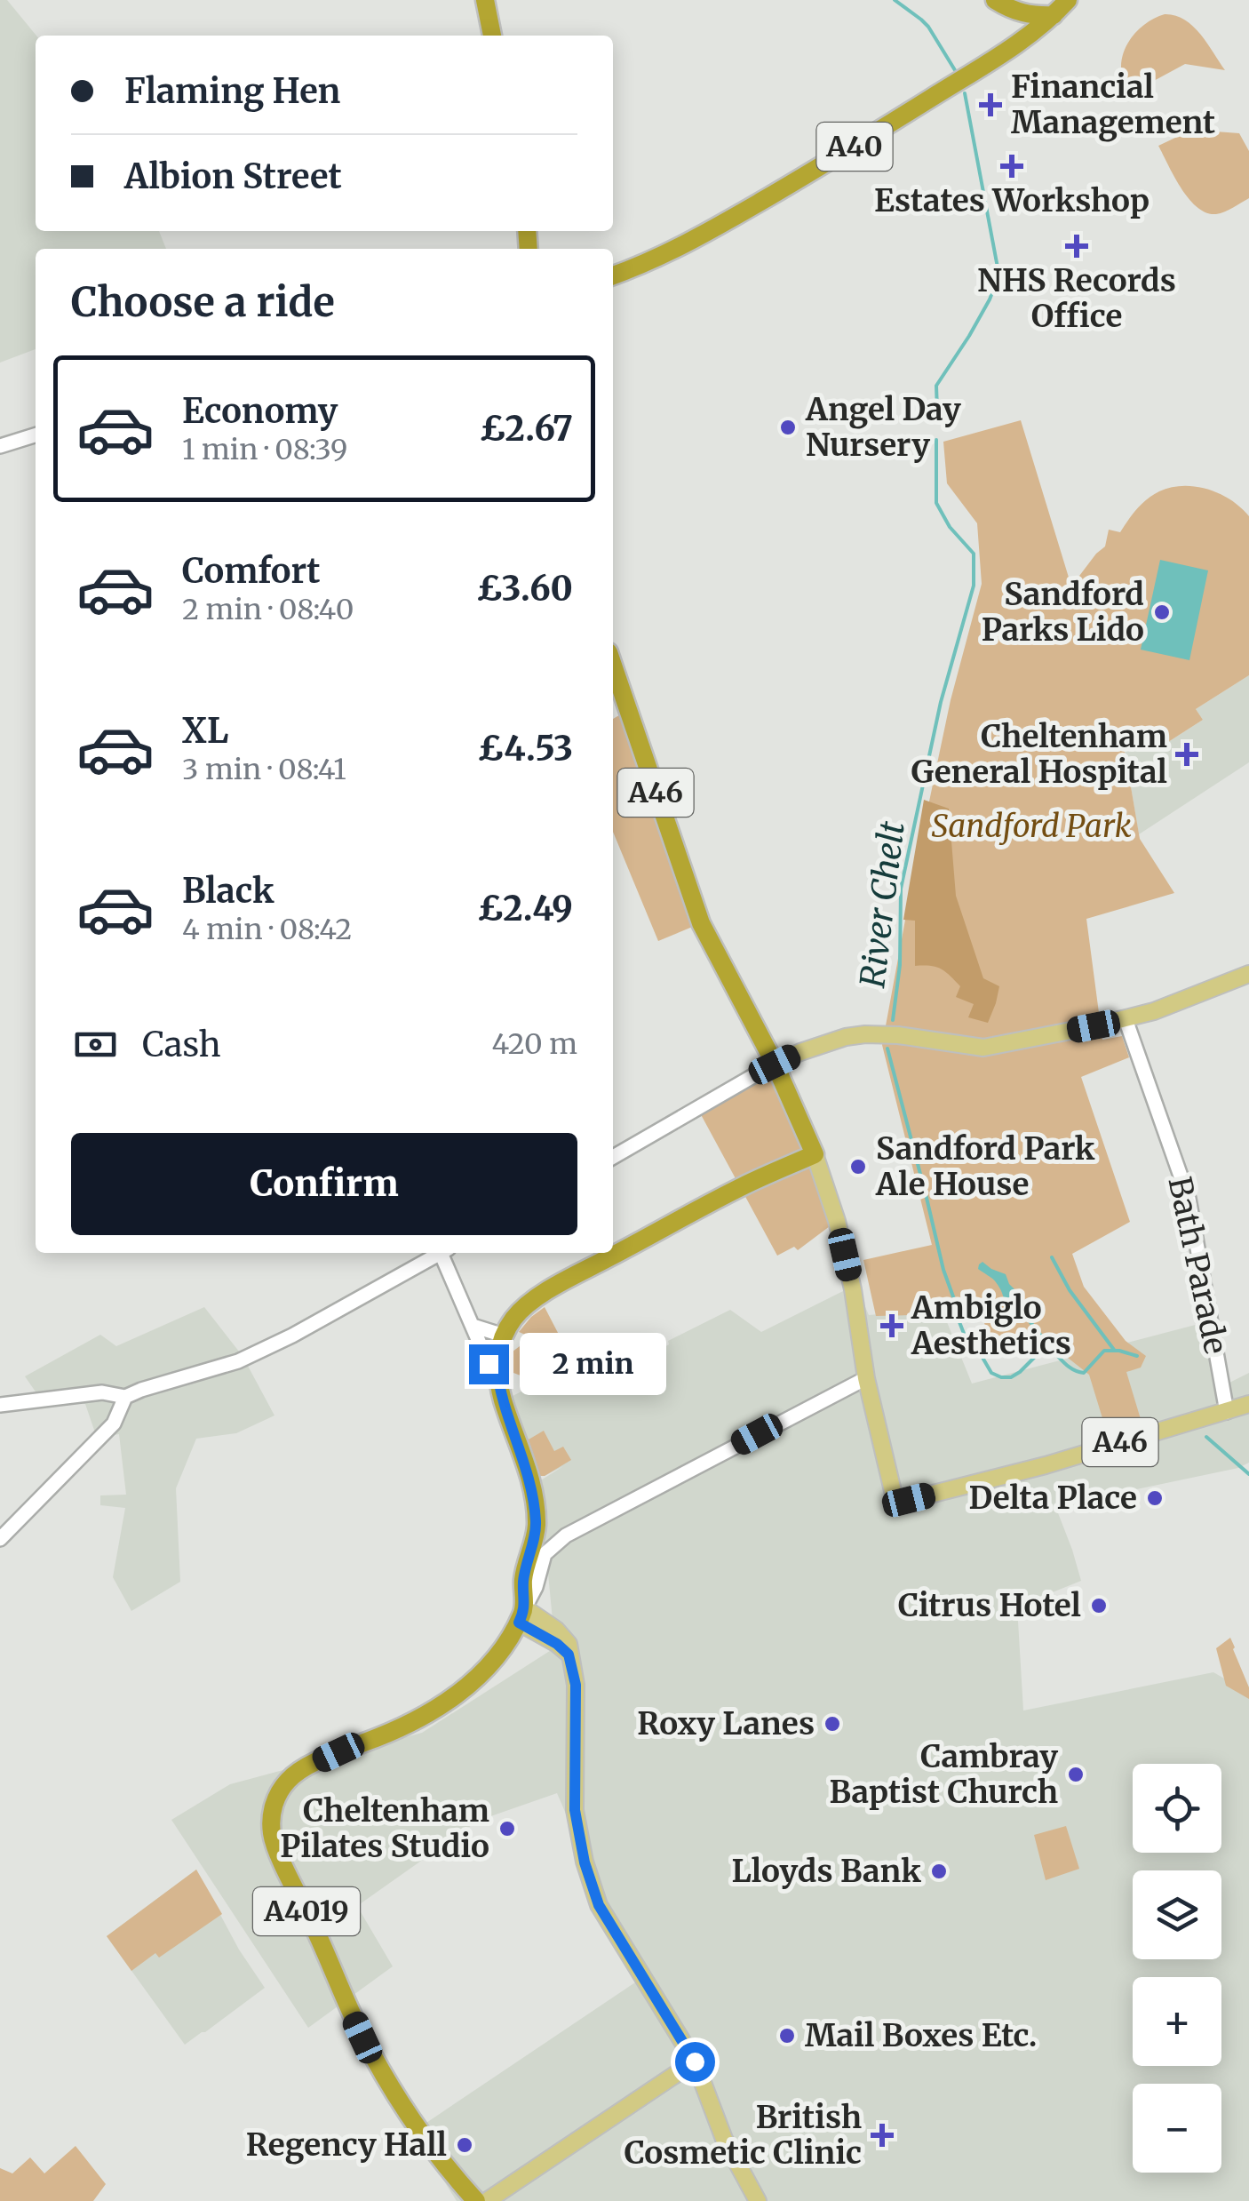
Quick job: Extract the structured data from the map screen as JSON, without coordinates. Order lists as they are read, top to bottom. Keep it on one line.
{"streets":{"highway":["A40","A46","A4019"],"street":["Bath Parade"]},"crossings":[["A46","Bath Parade"]],"water":["River Chelt"],"parks":["Sandford Park"],"places":{"health":["Financial Management","Estates Workshop","NHS Records Office","Cheltenham General Hospital","Ambiglo Aesthetics","British Cosmetic Clinic"],"other":["Angel Day Nursery","Sandford Parks Lido","Sandford Park Ale House","Delta Place","Citrus Hotel","Roxy Lanes","Cambray Baptist Church","Cheltenham Pilates Studio","Lloyds Bank","Mail Boxes Etc.","Regency Hall"]},"page":{"banner":["Flaming Hen","Albion Street"],"heading":"Choose a ride","list":[{"name":"Economy","note":"1 min · 08:39","value":"£2.67"},{"name":"Comfort","note":"2 min · 08:40","value":"£3.60"},{"name":"XL","note":"3 min · 08:41","value":"£4.53"},{"name":"Black","note":"4 min · 08:42","value":"£2.49"}],"pay":["Cash","420 m"],"buttons":"Confirm","bubble":"2 min","map_buttons":["+","−"]}}
